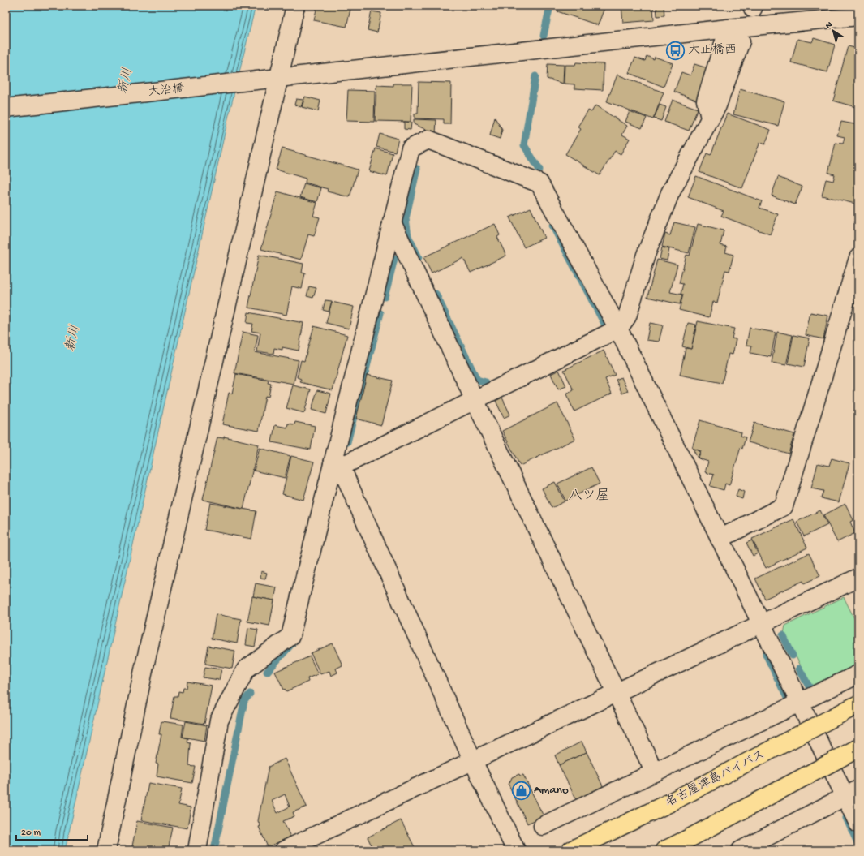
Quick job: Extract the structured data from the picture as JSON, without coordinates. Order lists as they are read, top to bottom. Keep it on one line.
{"streets":{"main road":["名古屋津島バイパス"],"street":["大治橋"]},"districts":["八ツ屋"],"water":["新川"],"places":{"bus stop":["大正橋西"],"shop":["Amano"]},"scale_bar":"20 m","north":"top left"}
